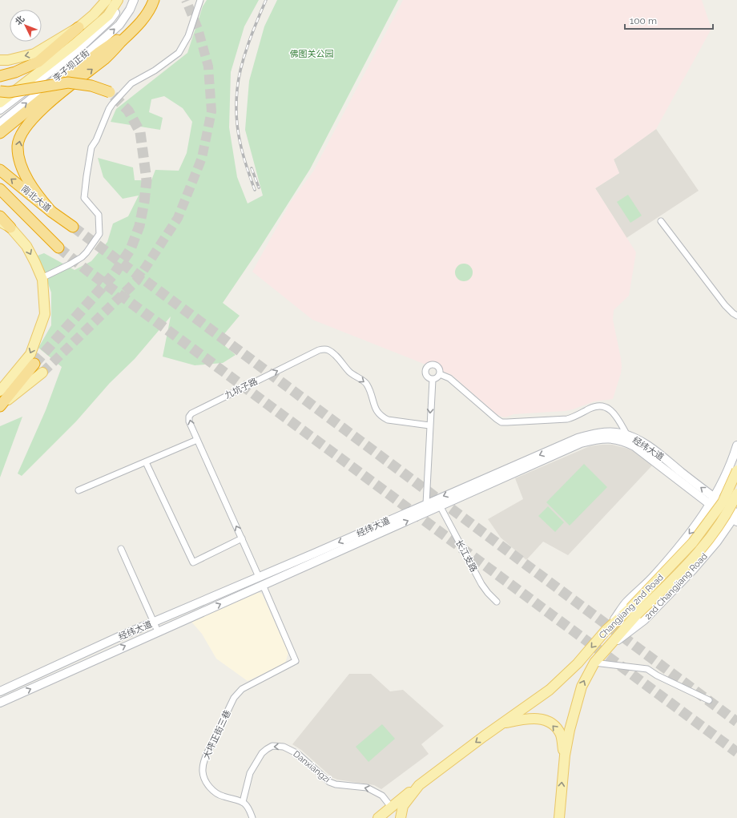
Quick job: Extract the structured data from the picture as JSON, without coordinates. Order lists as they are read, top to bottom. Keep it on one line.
{"streets":{"highway":["南北大道"],"main road":["李子坝正街","经纬大道","2nd Changjiang Road","Changjiang 2nd Road"],"street":["九坑子路","长江支路","大坪正街三巷","Danxiangzi"]},"crossings":[["九坑子路","经纬大道"],["经纬大道","长江支路"],["经纬大道","2nd Changjiang Road"],["经纬大道","大坪正街三巷"],["2nd Changjiang Road","Changjiang 2nd Road"],["大坪正街三巷","Danxiangzi"]],"parks":["佛图关公园"],"scale_bar":"100 m","north":"top left"}
